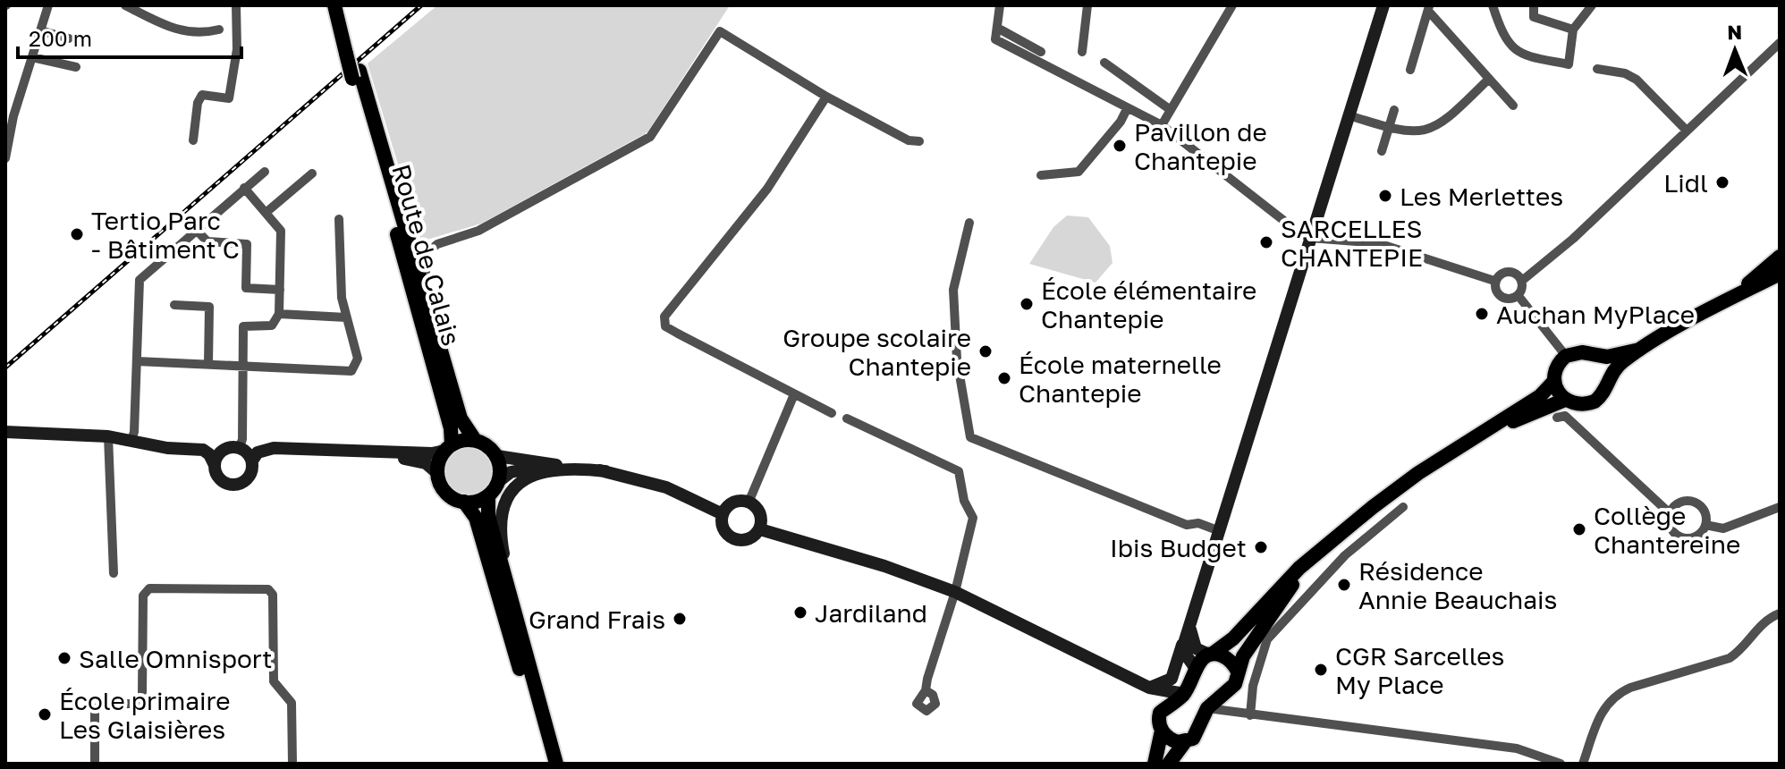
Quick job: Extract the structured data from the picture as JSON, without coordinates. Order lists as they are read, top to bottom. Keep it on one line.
{"streets":{"main road":["Route de Calais"]},"places":["Pavillon de Chantepie","Lidl","Les Merlettes","Tertio Parc - Bâtiment C","SARCELLES CHANTEPIE","École élémentaire Chantepie","Auchan MyPlace","Groupe scolaire Chantepie","École maternelle Chantepie","Collège Chantereine","Ibis Budget","Résidence Annie Beauchais","Jardiland","Grand Frais","Salle Omnisport","CGR Sarcelles My Place","École primaire Les Glaisières"],"scale_bar":"200 m","north":"top"}
